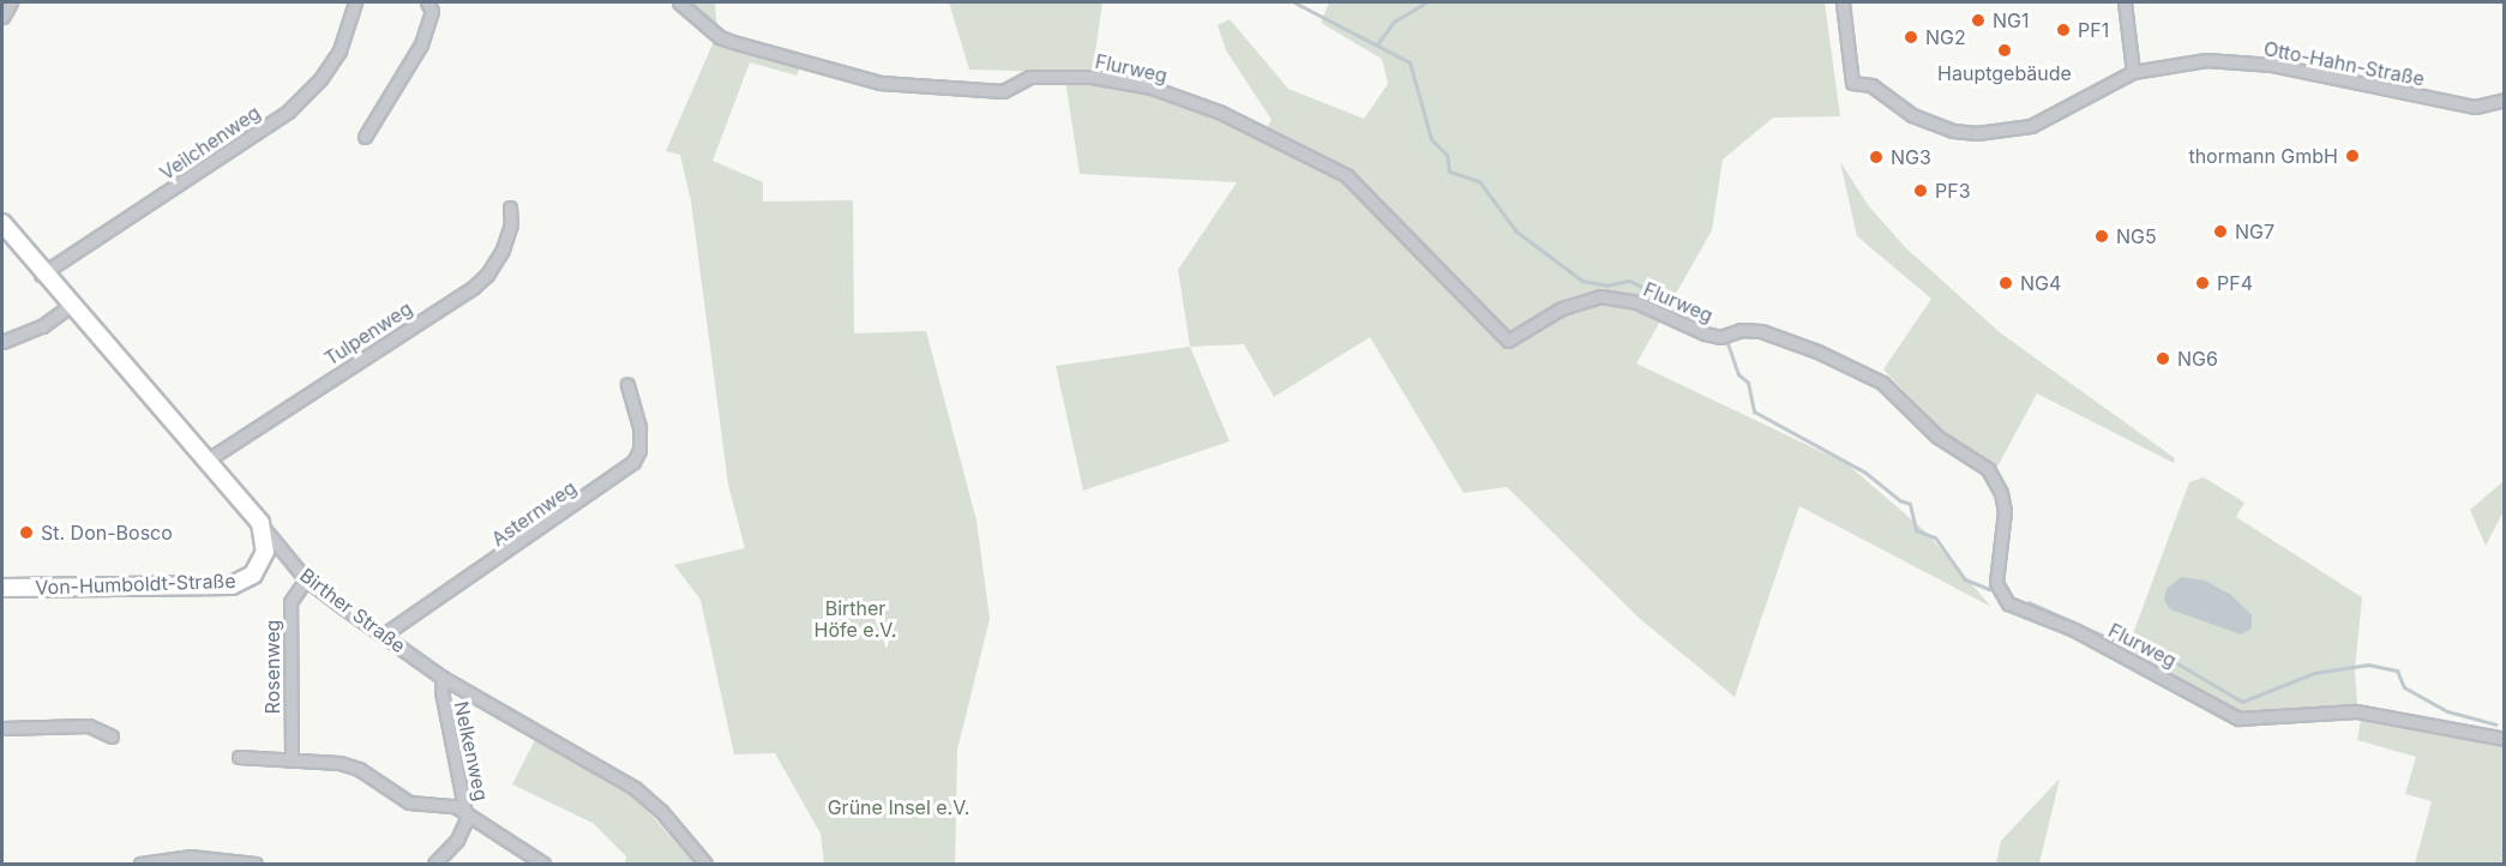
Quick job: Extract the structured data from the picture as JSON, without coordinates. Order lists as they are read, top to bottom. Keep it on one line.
{"streets":{"street":["Otto-Hahn-Straße","Flurweg","Veilchenweg","Tulpenweg","Asternweg","Von-Humboldt-Straße","Birther Straße","Rosenweg","Nelkenweg"]},"crossings":[["Veilchenweg","Birther Straße"],["Tulpenweg","Birther Straße"],["Asternweg","Birther Straße"],["Von-Humboldt-Straße","Birther Straße"],["Birther Straße","Rosenweg"],["Birther Straße","Nelkenweg"]],"parks":["Birther Höfe e.V.","Grüne Insel e.V."],"places":["NG1","PF1","NG2","Hauptgebäude","thormann GmbH","NG3","PF3","NG7","NG5","NG4","PF4","NG6","St. Don-Bosco"]}
